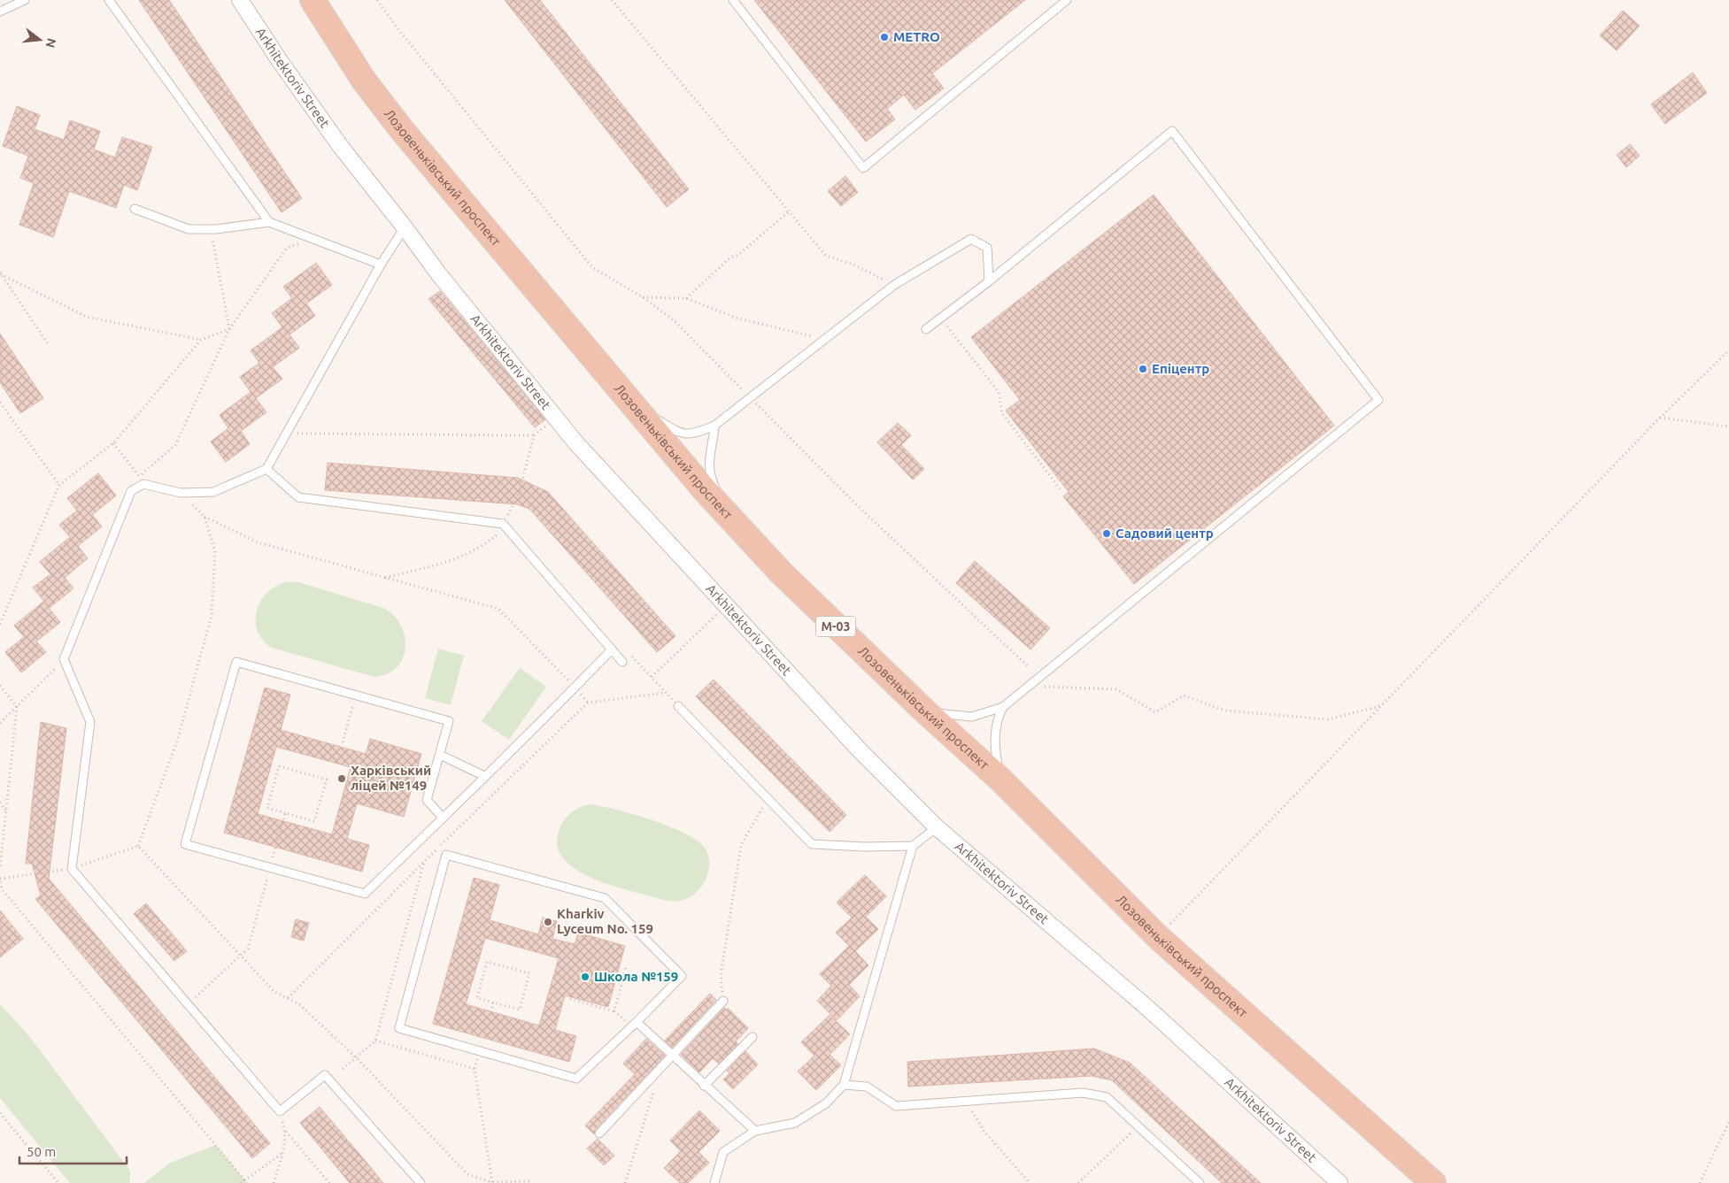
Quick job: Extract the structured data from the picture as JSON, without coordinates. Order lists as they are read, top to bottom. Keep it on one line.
{"streets":{"highway":["Лозовеньківський проспект","М-03"],"street":["Arkhitektoriv Street"]},"places":["METRO","Епіцентр","Садовий центр","Харківський ліцей №149","Kharkiv Lyceum No. 159","Школа №159"],"scale_bar":"50 m","north":"right"}
